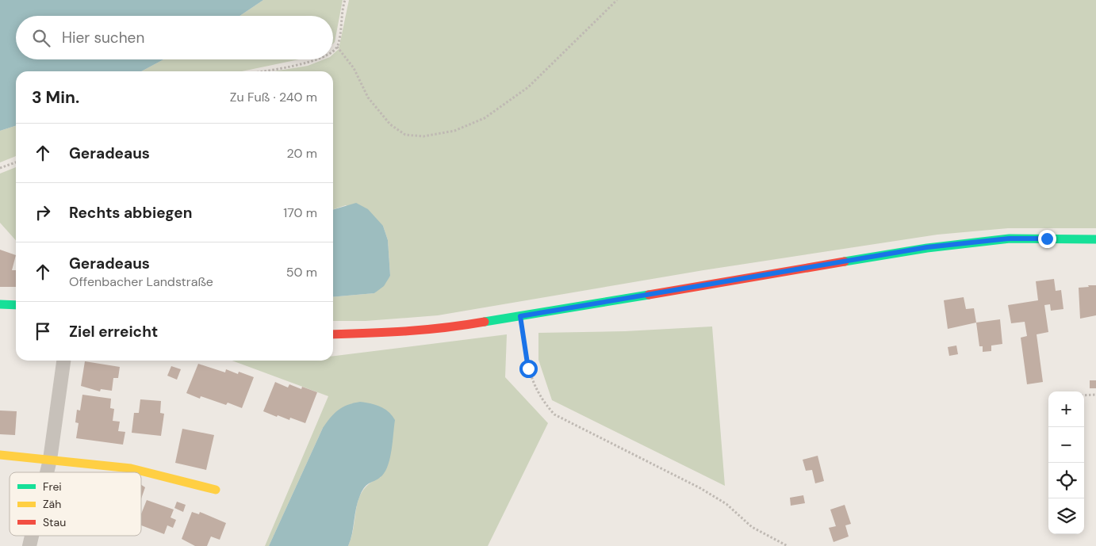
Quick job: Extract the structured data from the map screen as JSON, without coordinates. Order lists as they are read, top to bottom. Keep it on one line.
{"legend":["Frei","Zäh","Stau"],"page":{"search":"Hier suchen","heading":["3 Min.","Zu Fuß · 240 m"],"list":[["Geradeaus","20 m"],["Rechts abbiegen","170 m"],["Geradeaus","Offenbacher Landstraße","50 m"],"Ziel erreicht"],"map_buttons":["+","−"]}}
